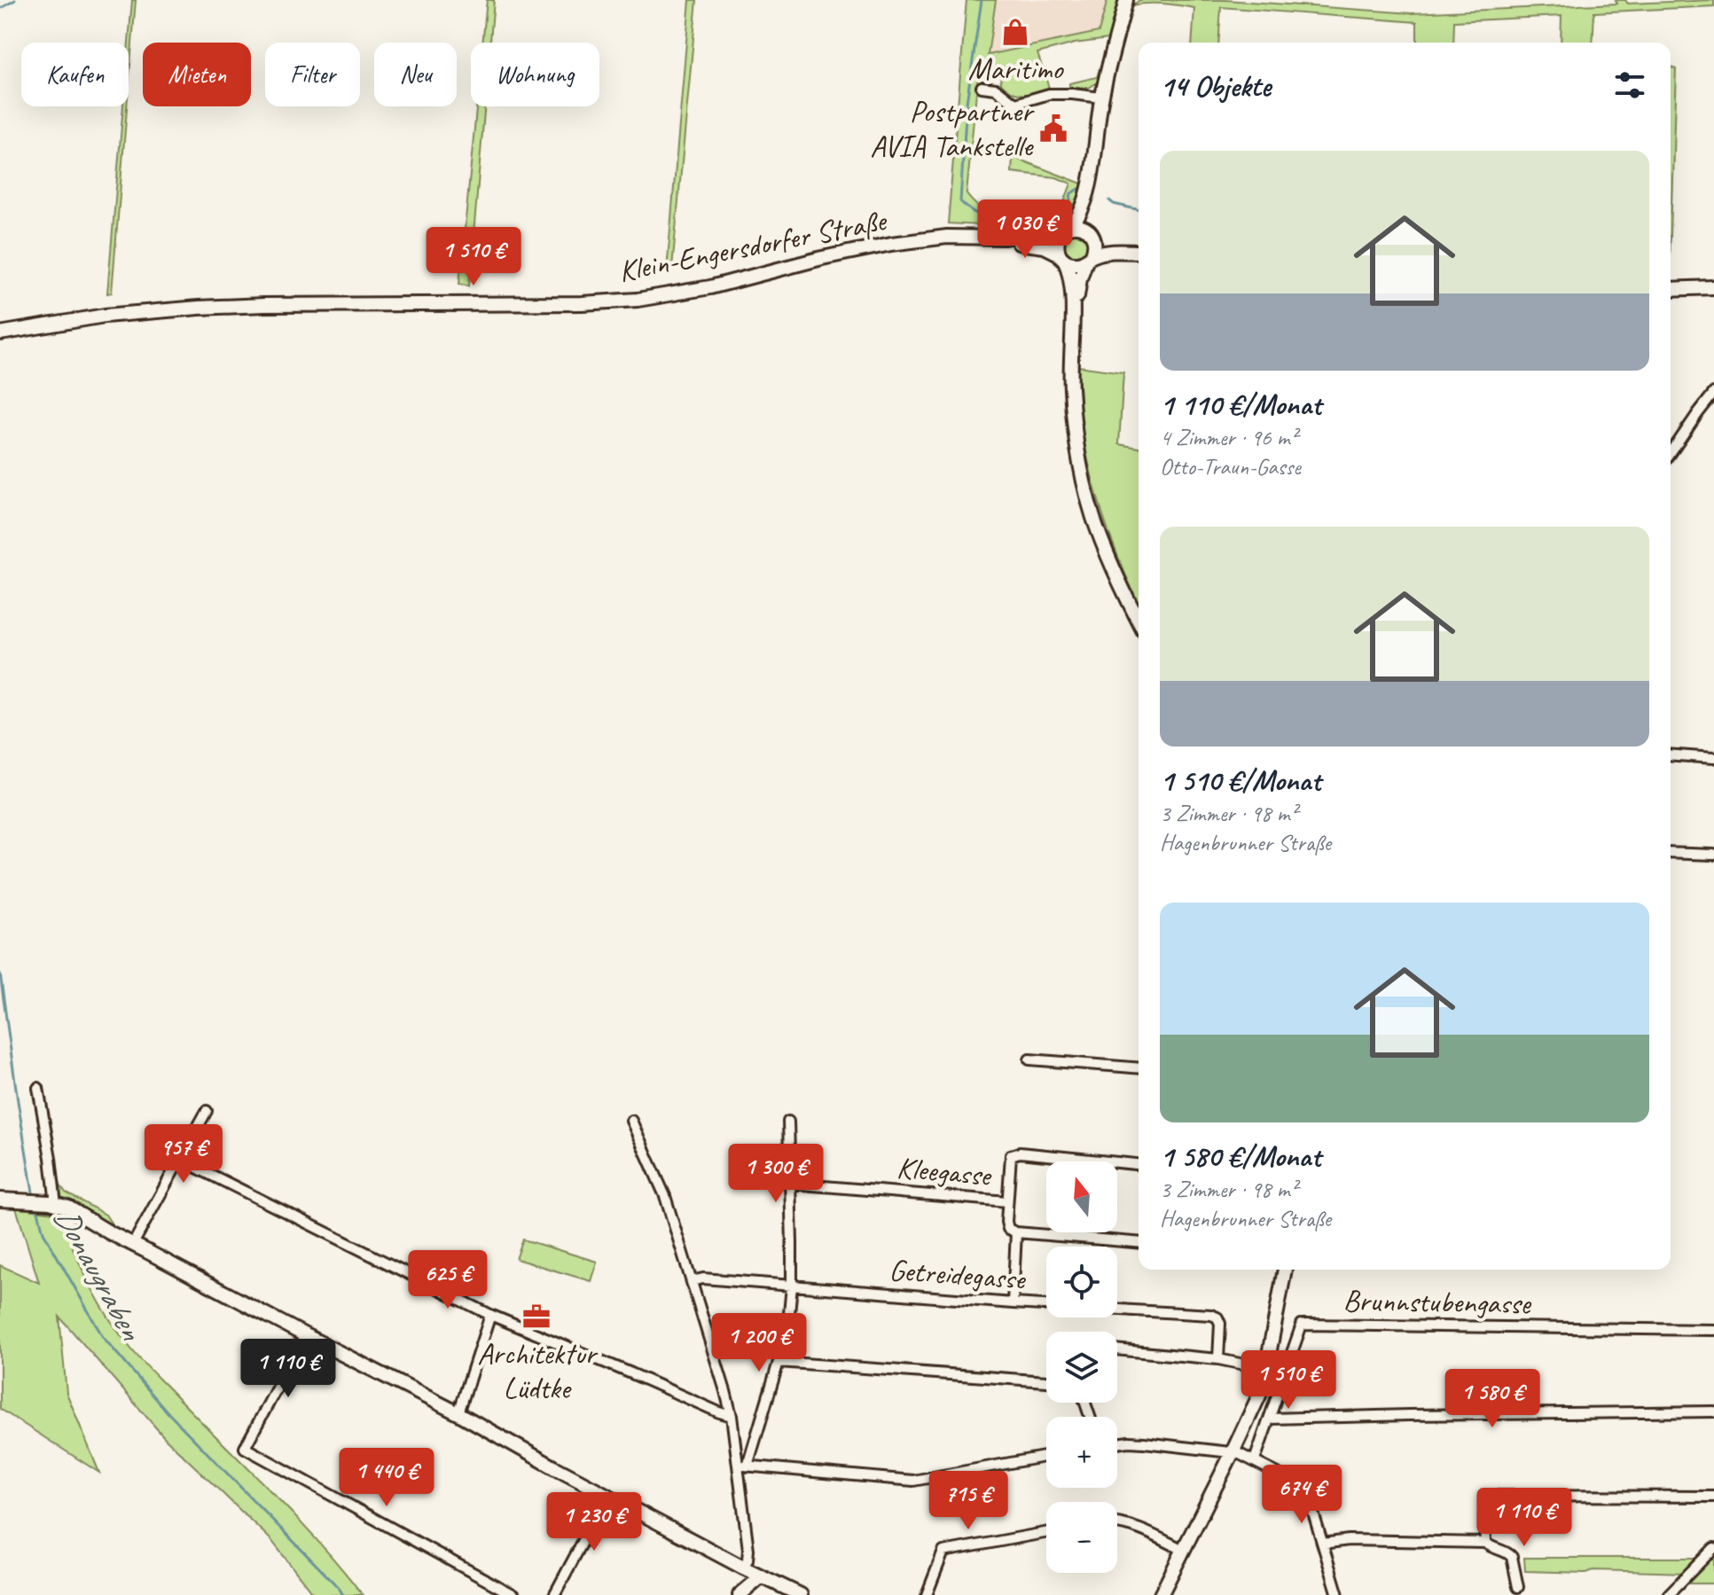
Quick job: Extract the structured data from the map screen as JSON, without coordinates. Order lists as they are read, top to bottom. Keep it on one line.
{"streets":{"main road":["Klein-Engersdorfer Straße"],"street":["Kleegasse","Getreidegasse","Brunnstubengasse"]},"water":["Donaugraben"],"places":{"shop":["Maritimo"],"public building":["Postpartner AVIA Tankstelle"],"office":["Architektur Lüdtke"]},"north":"top","page":{"chip":["Kaufen","Mieten","Filter","Neu","Wohnung"],"heading":"14 Objekte","list":[{"name":"1 110 €/Monat","note":"4 Zimmer · 96 m² · Otto-Traun-Gasse"},{"name":"1 510 €/Monat","note":"3 Zimmer · 98 m² · Hagenbrunner Straße"},{"name":"1 580 €/Monat","note":"3 Zimmer · 98 m² · Hagenbrunner Straße"}],"price":["1 030 €","1 510 €","957 €","1 300 €","625 €","1 200 €","1 110 €","1 510 €","1 580 €","1 440 €","674 €","715 €","1 110 €","1 230 €"],"map_buttons":["+","−"]}}
